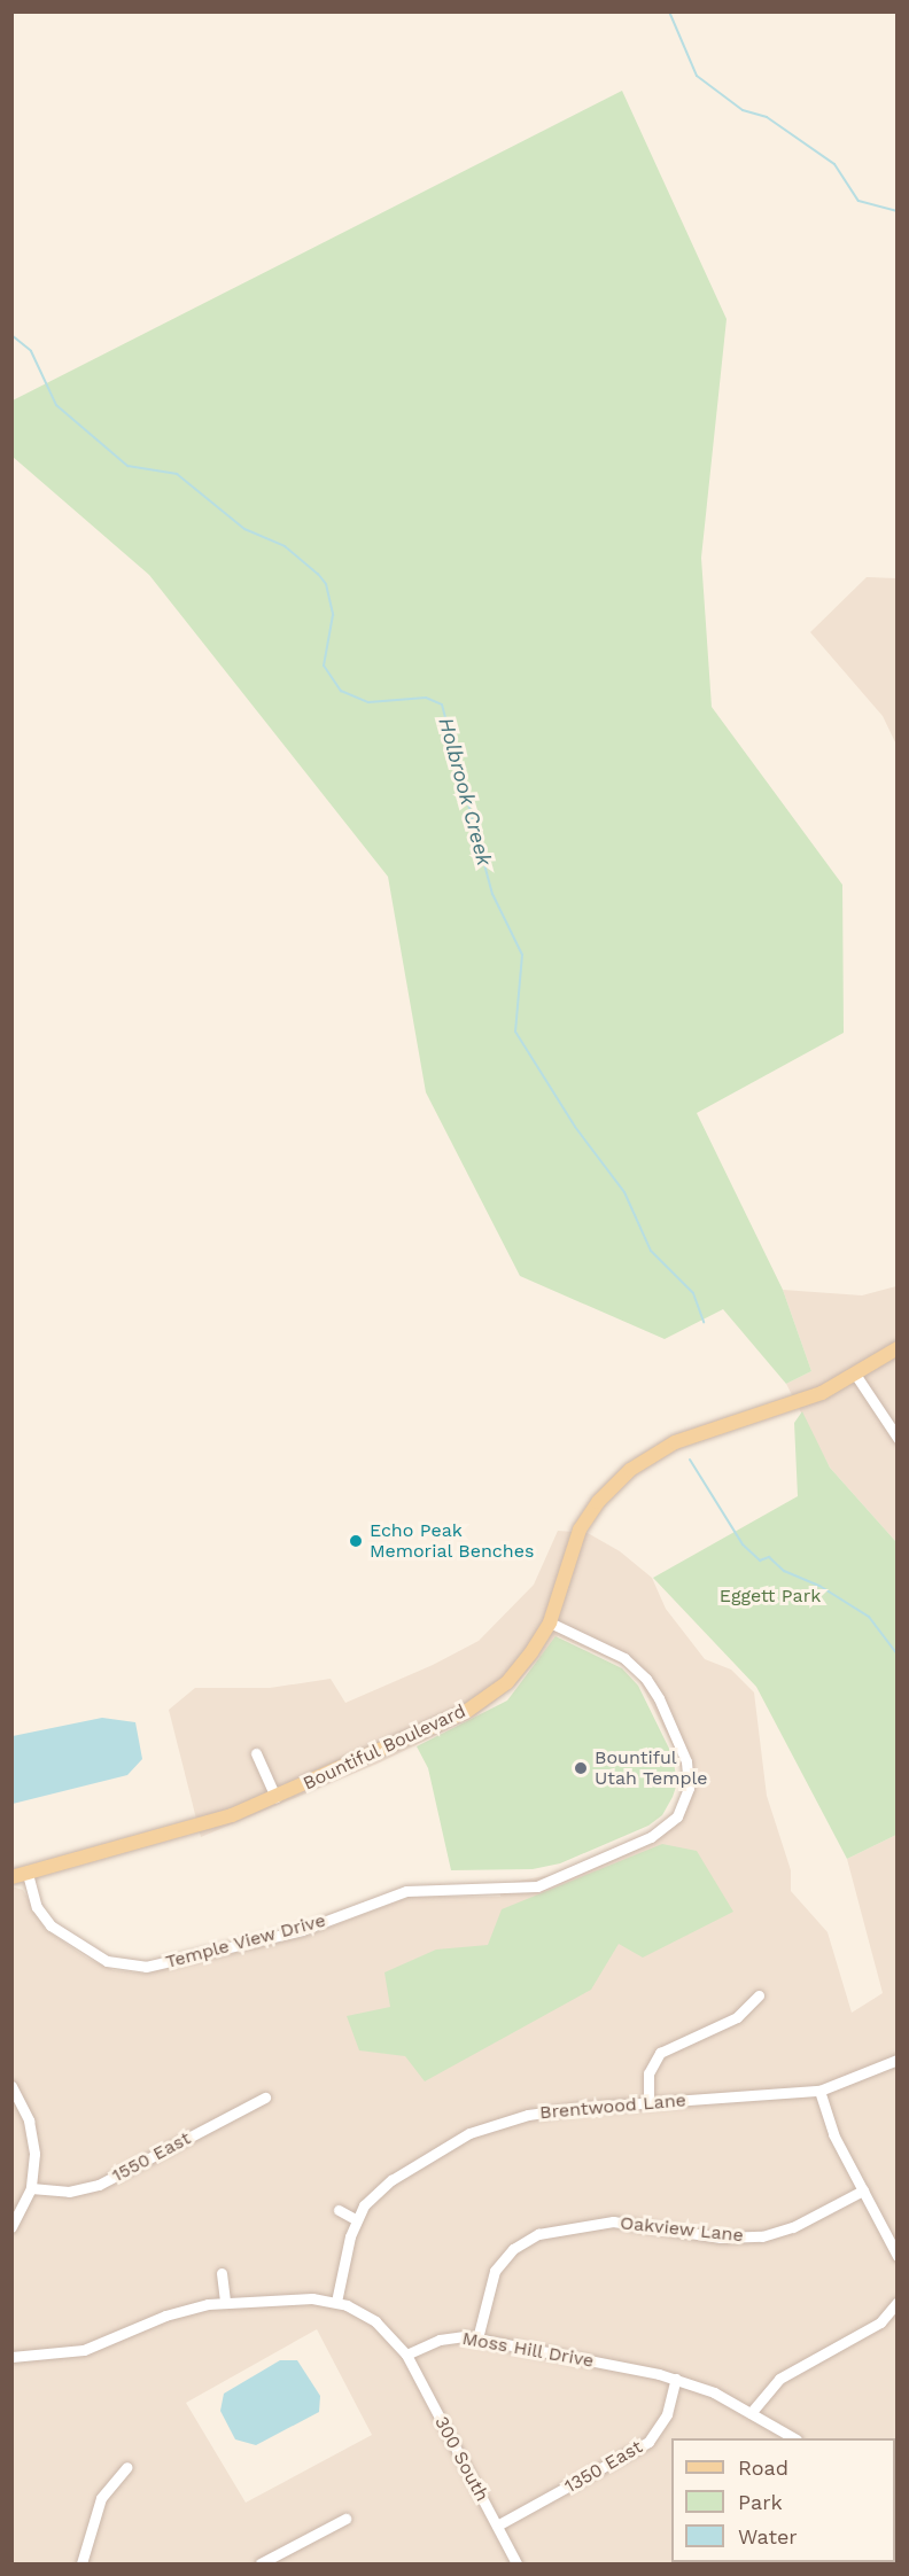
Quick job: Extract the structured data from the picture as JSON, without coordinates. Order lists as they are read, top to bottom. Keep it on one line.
{"streets":{"main road":["Bountiful Boulevard"],"street":["Temple View Drive","Brentwood Lane","1550 East","Oakview Lane","Moss Hill Drive","300 South","1350 East"]},"crossings":[["Bountiful Boulevard","Temple View Drive"],["Oakview Lane","Moss Hill Drive"],["Moss Hill Drive","300 South"],["Moss Hill Drive","1350 East"],["300 South","1350 East"]],"water":["Holbrook Creek"],"parks":["Eggett Park"],"places":["Echo Peak Memorial Benches","Bountiful Utah Temple"],"legend":["Road","Park","Water"]}
